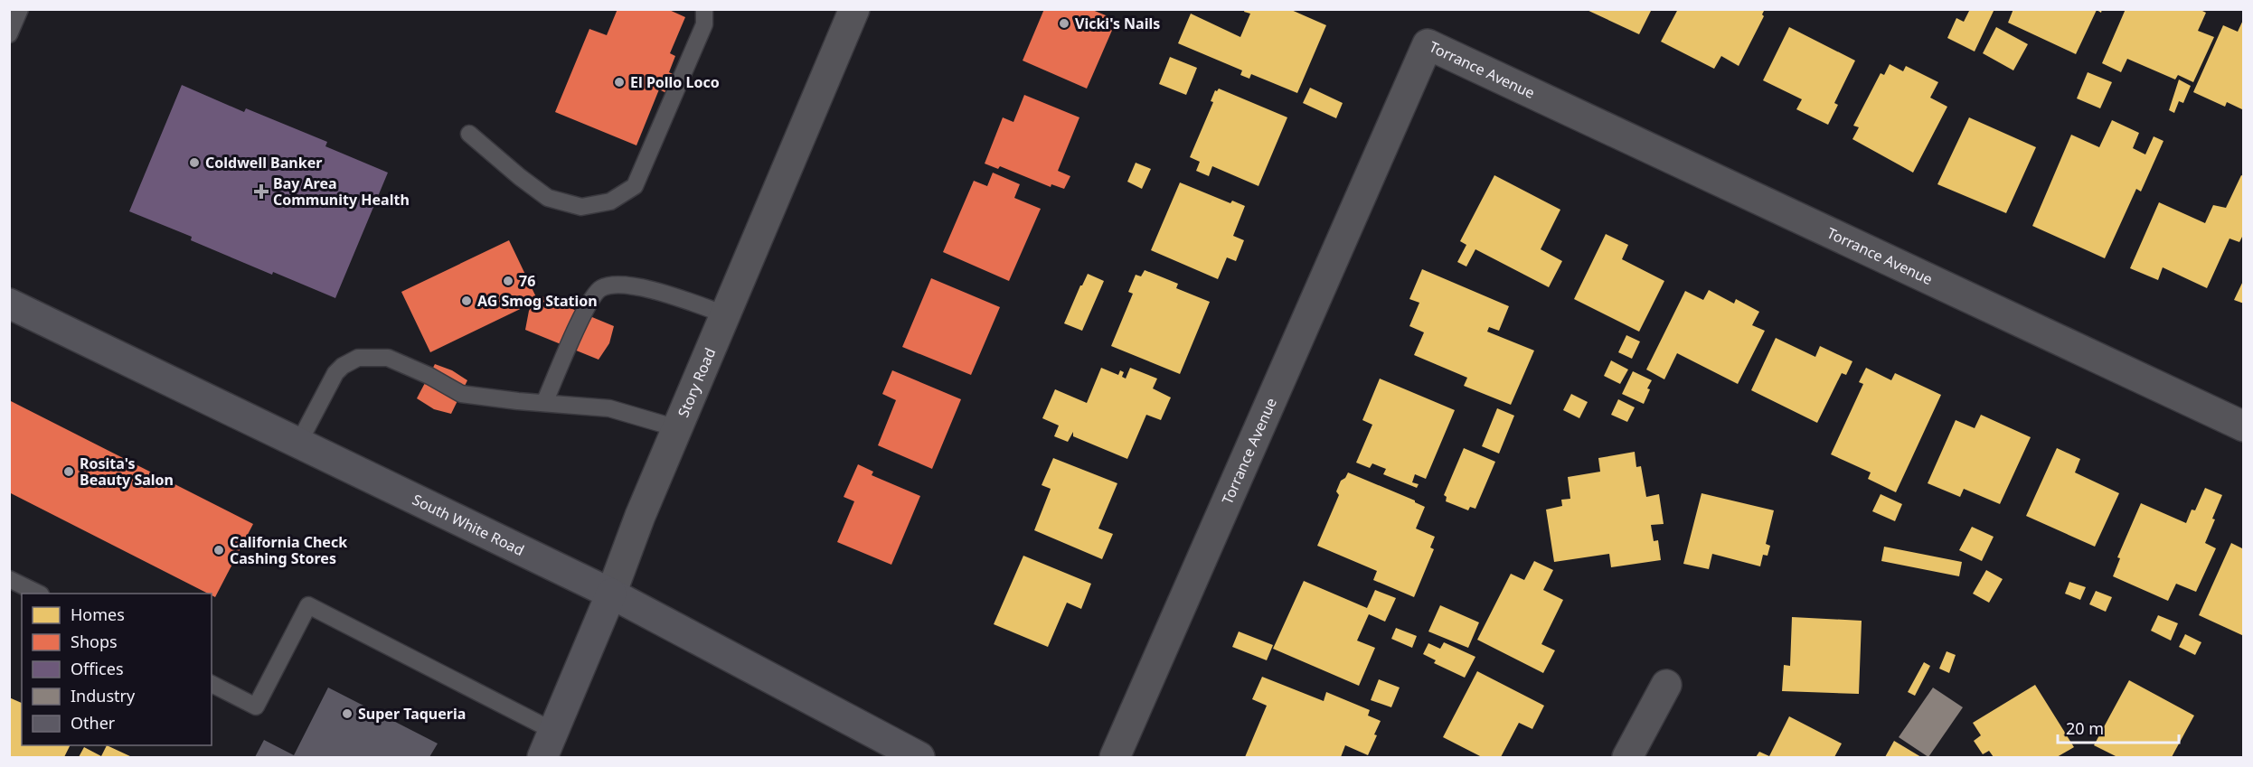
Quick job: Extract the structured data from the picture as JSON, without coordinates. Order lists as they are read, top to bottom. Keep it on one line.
{"streets":{"main road":["Story Road","South White Road"],"street":["Torrance Avenue"]},"crossings":[["Story Road","South White Road"]],"places":{"other":["Vicki's Nails","El Pollo Loco","Coldwell Banker","76","AG Smog Station","Rosita's Beauty Salon","California Check Cashing Stores","Super Taqueria"],"health":["Bay Area Community Health"]},"legend":["Homes","Shops","Offices","Industry","Other"],"scale_bar":"20 m"}
